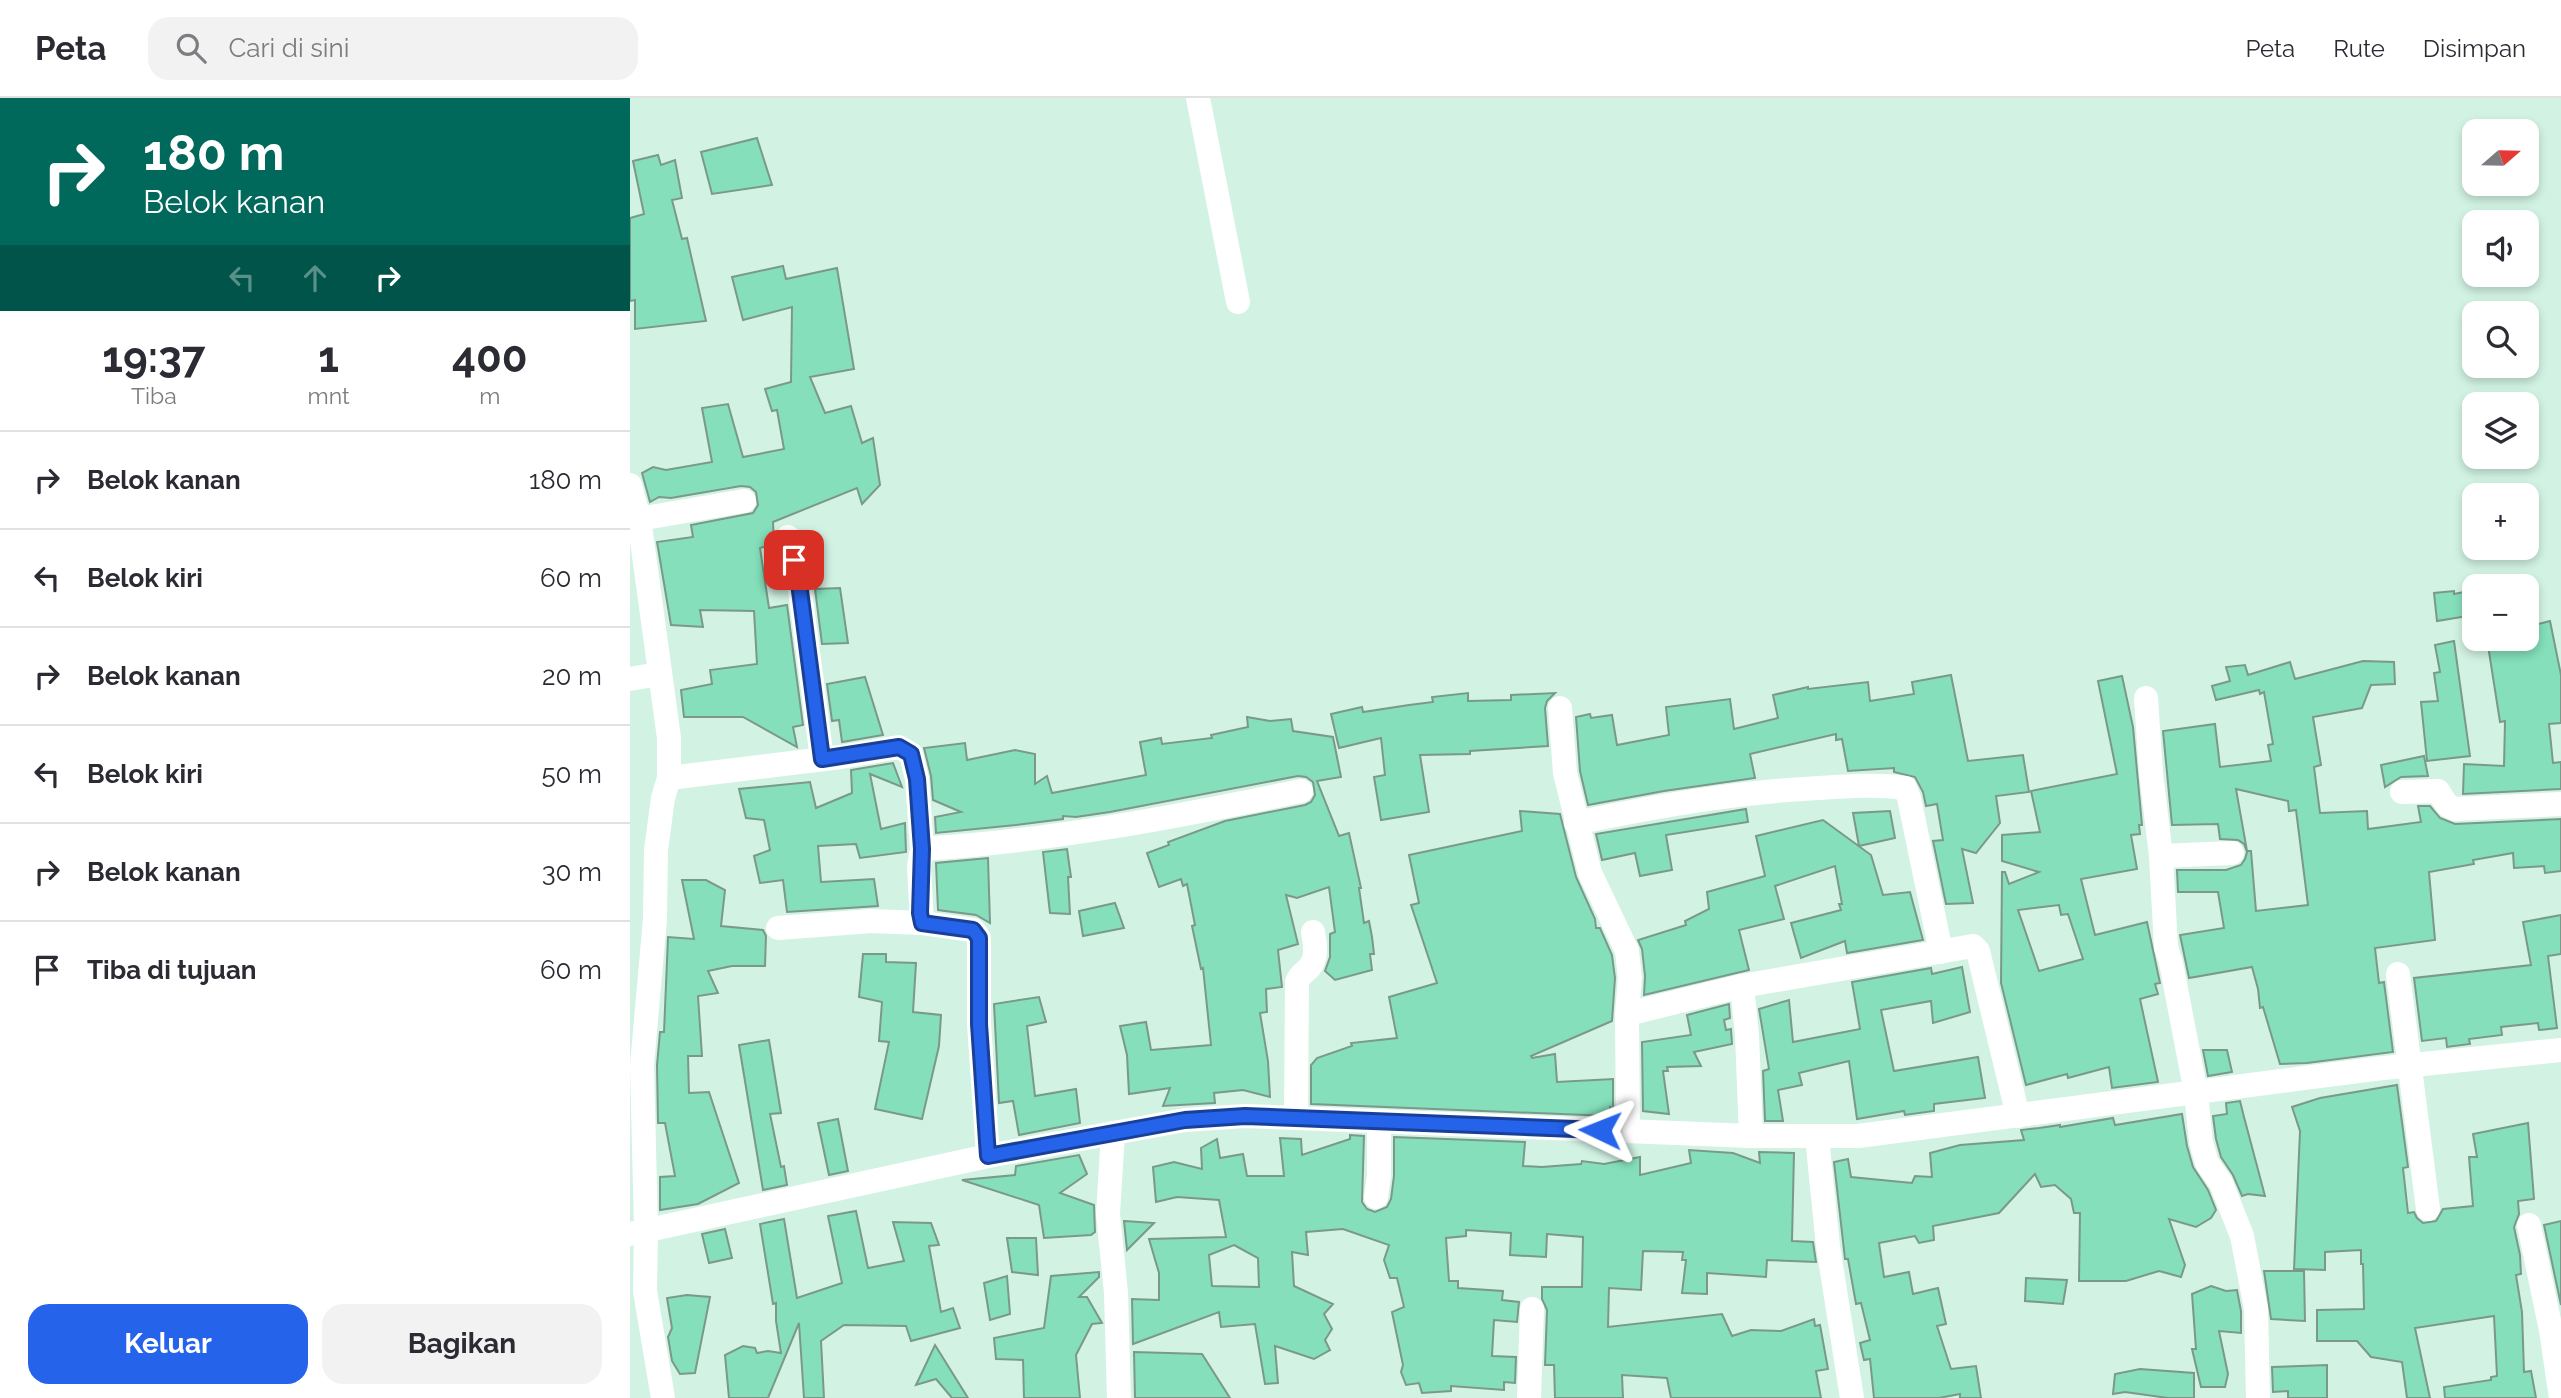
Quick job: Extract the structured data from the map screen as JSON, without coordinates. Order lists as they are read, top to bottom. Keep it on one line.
{"north":"right","page":{"header":"Peta","search":"Cari di sini","nav":["Peta","Rute","Disimpan"],"turn":["180 m","Belok kanan"],"map_buttons":["+","−"],"eta":["19:37","Tiba","1","mnt","400","m"],"list":[{"name":"Belok kanan","value":"180 m"},{"name":"Belok kiri","value":"60 m"},{"name":"Belok kanan","value":"20 m"},{"name":"Belok kiri","value":"50 m"},{"name":"Belok kanan","value":"30 m"},{"name":"Tiba di tujuan","value":"60 m"}],"buttons":["Keluar","Bagikan"]}}
